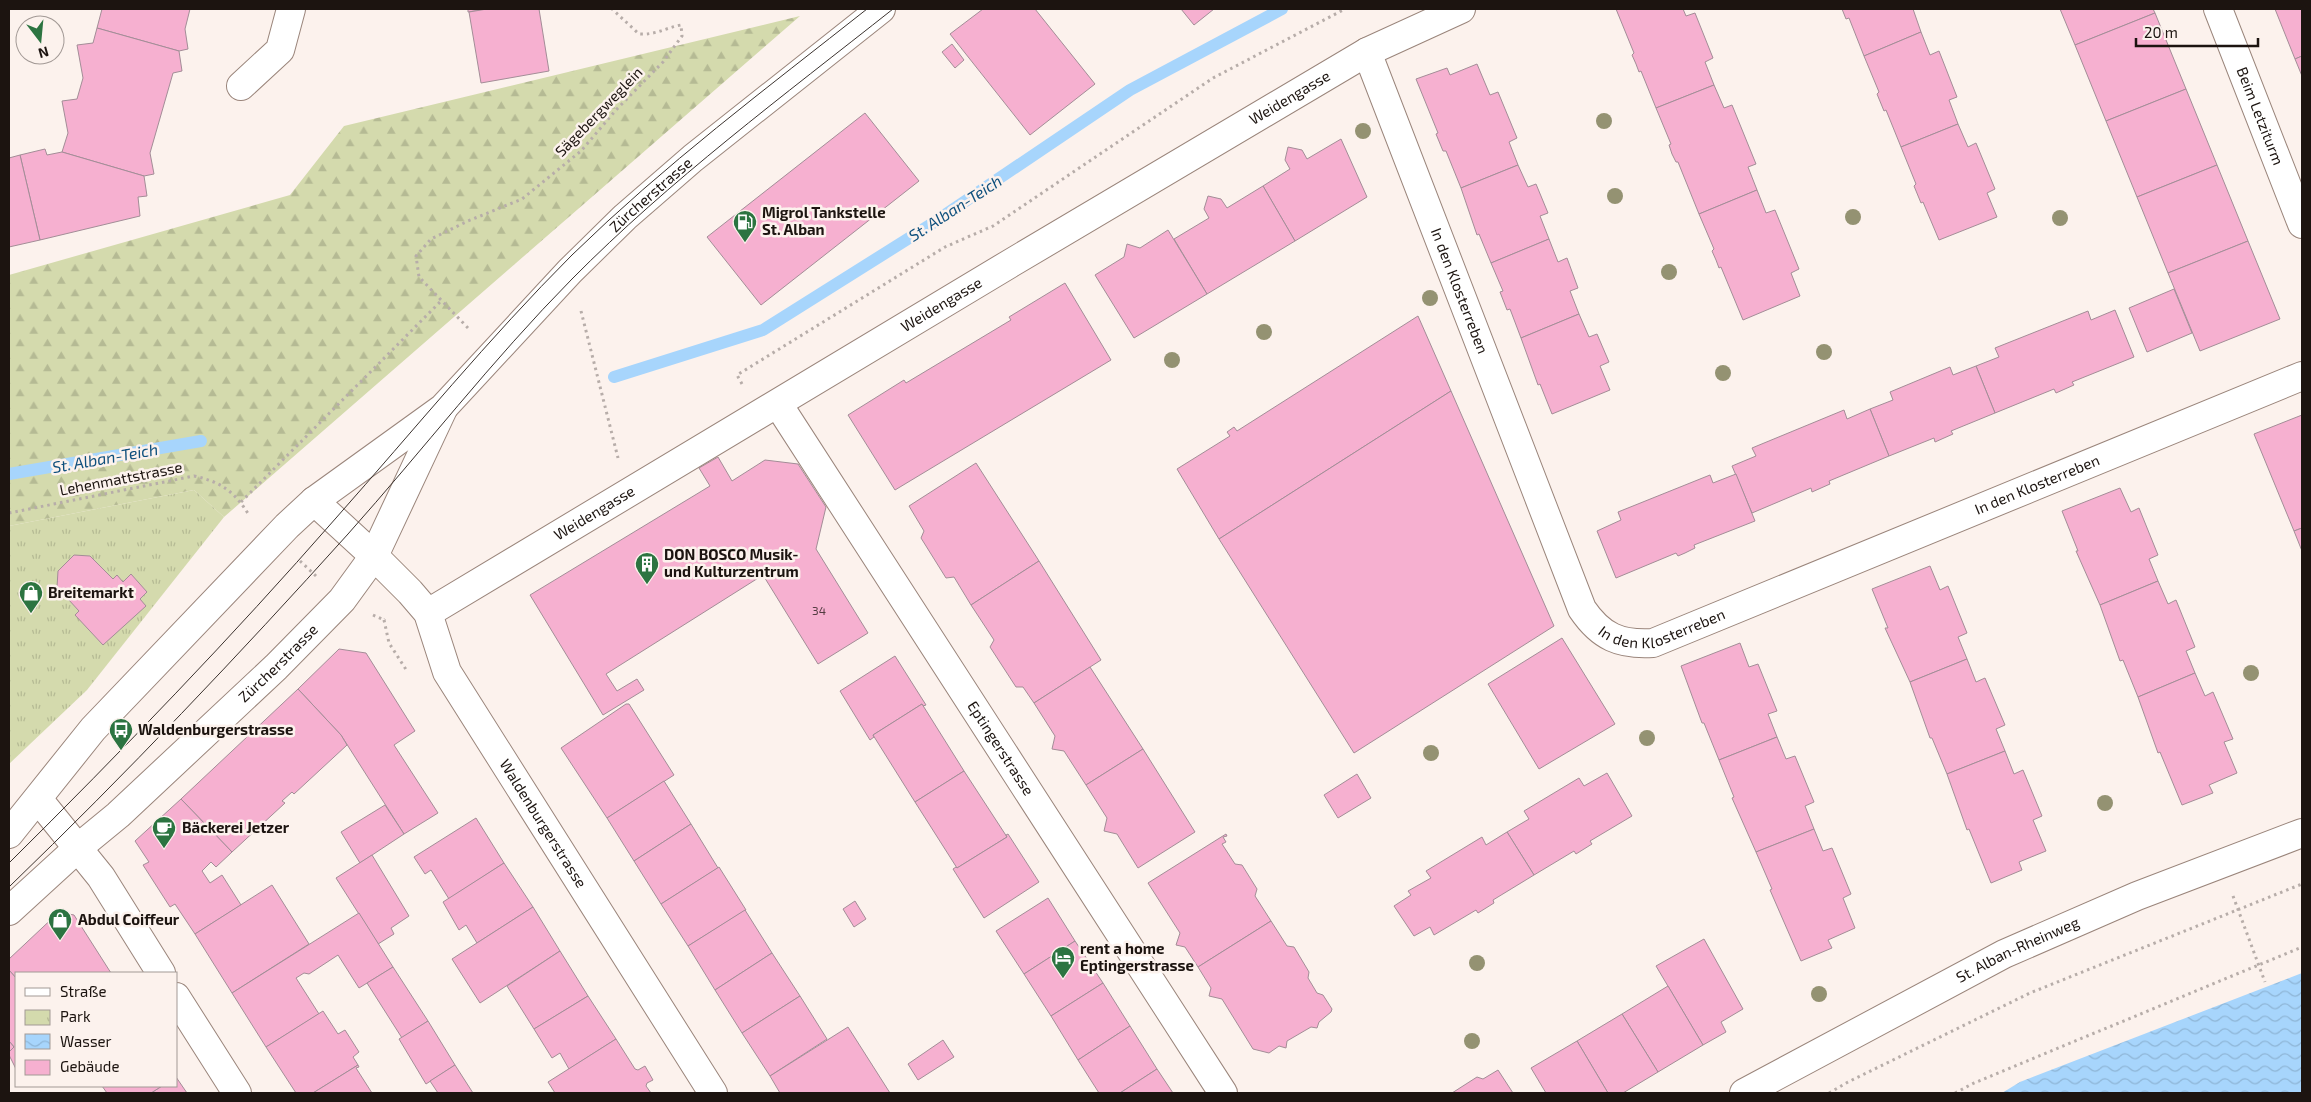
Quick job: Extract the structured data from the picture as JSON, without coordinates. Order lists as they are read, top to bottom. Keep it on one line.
{"streets":{"street":["Weidengasse","Beim Letziturm","Zürcherstrasse","In den Klosterreben","Eptingerstrasse","Waldenburgerstrasse","St. Alban-Rheinweg"],"path":["Sägebergweglein","Lehenmattstrasse"]},"crossings":[["Weidengasse","In den Klosterreben"],["Weidengasse","Eptingerstrasse"],["Weidengasse","Waldenburgerstrasse"],["Sägebergweglein","Lehenmattstrasse"],["Zürcherstrasse","Lehenmattstrasse"],["Zürcherstrasse","Waldenburgerstrasse"]],"water":["St. Alban-Teich"],"places":{"fuel station":["Migrol Tankstelle St. Alban"],"building":["DON BOSCO Musik- und Kulturzentrum"],"shop":["Breitemarkt","Abdul Coiffeur"],"bus stop":["Waldenburgerstrasse"],"cafe":["Bäckerei Jetzer"],"hotel":["rent a home Eptingerstrasse"]},"house_numbers":["34"],"legend":["Straße","Park","Wasser","Gebäude"],"scale_bar":"20 m","north":"bottom"}
